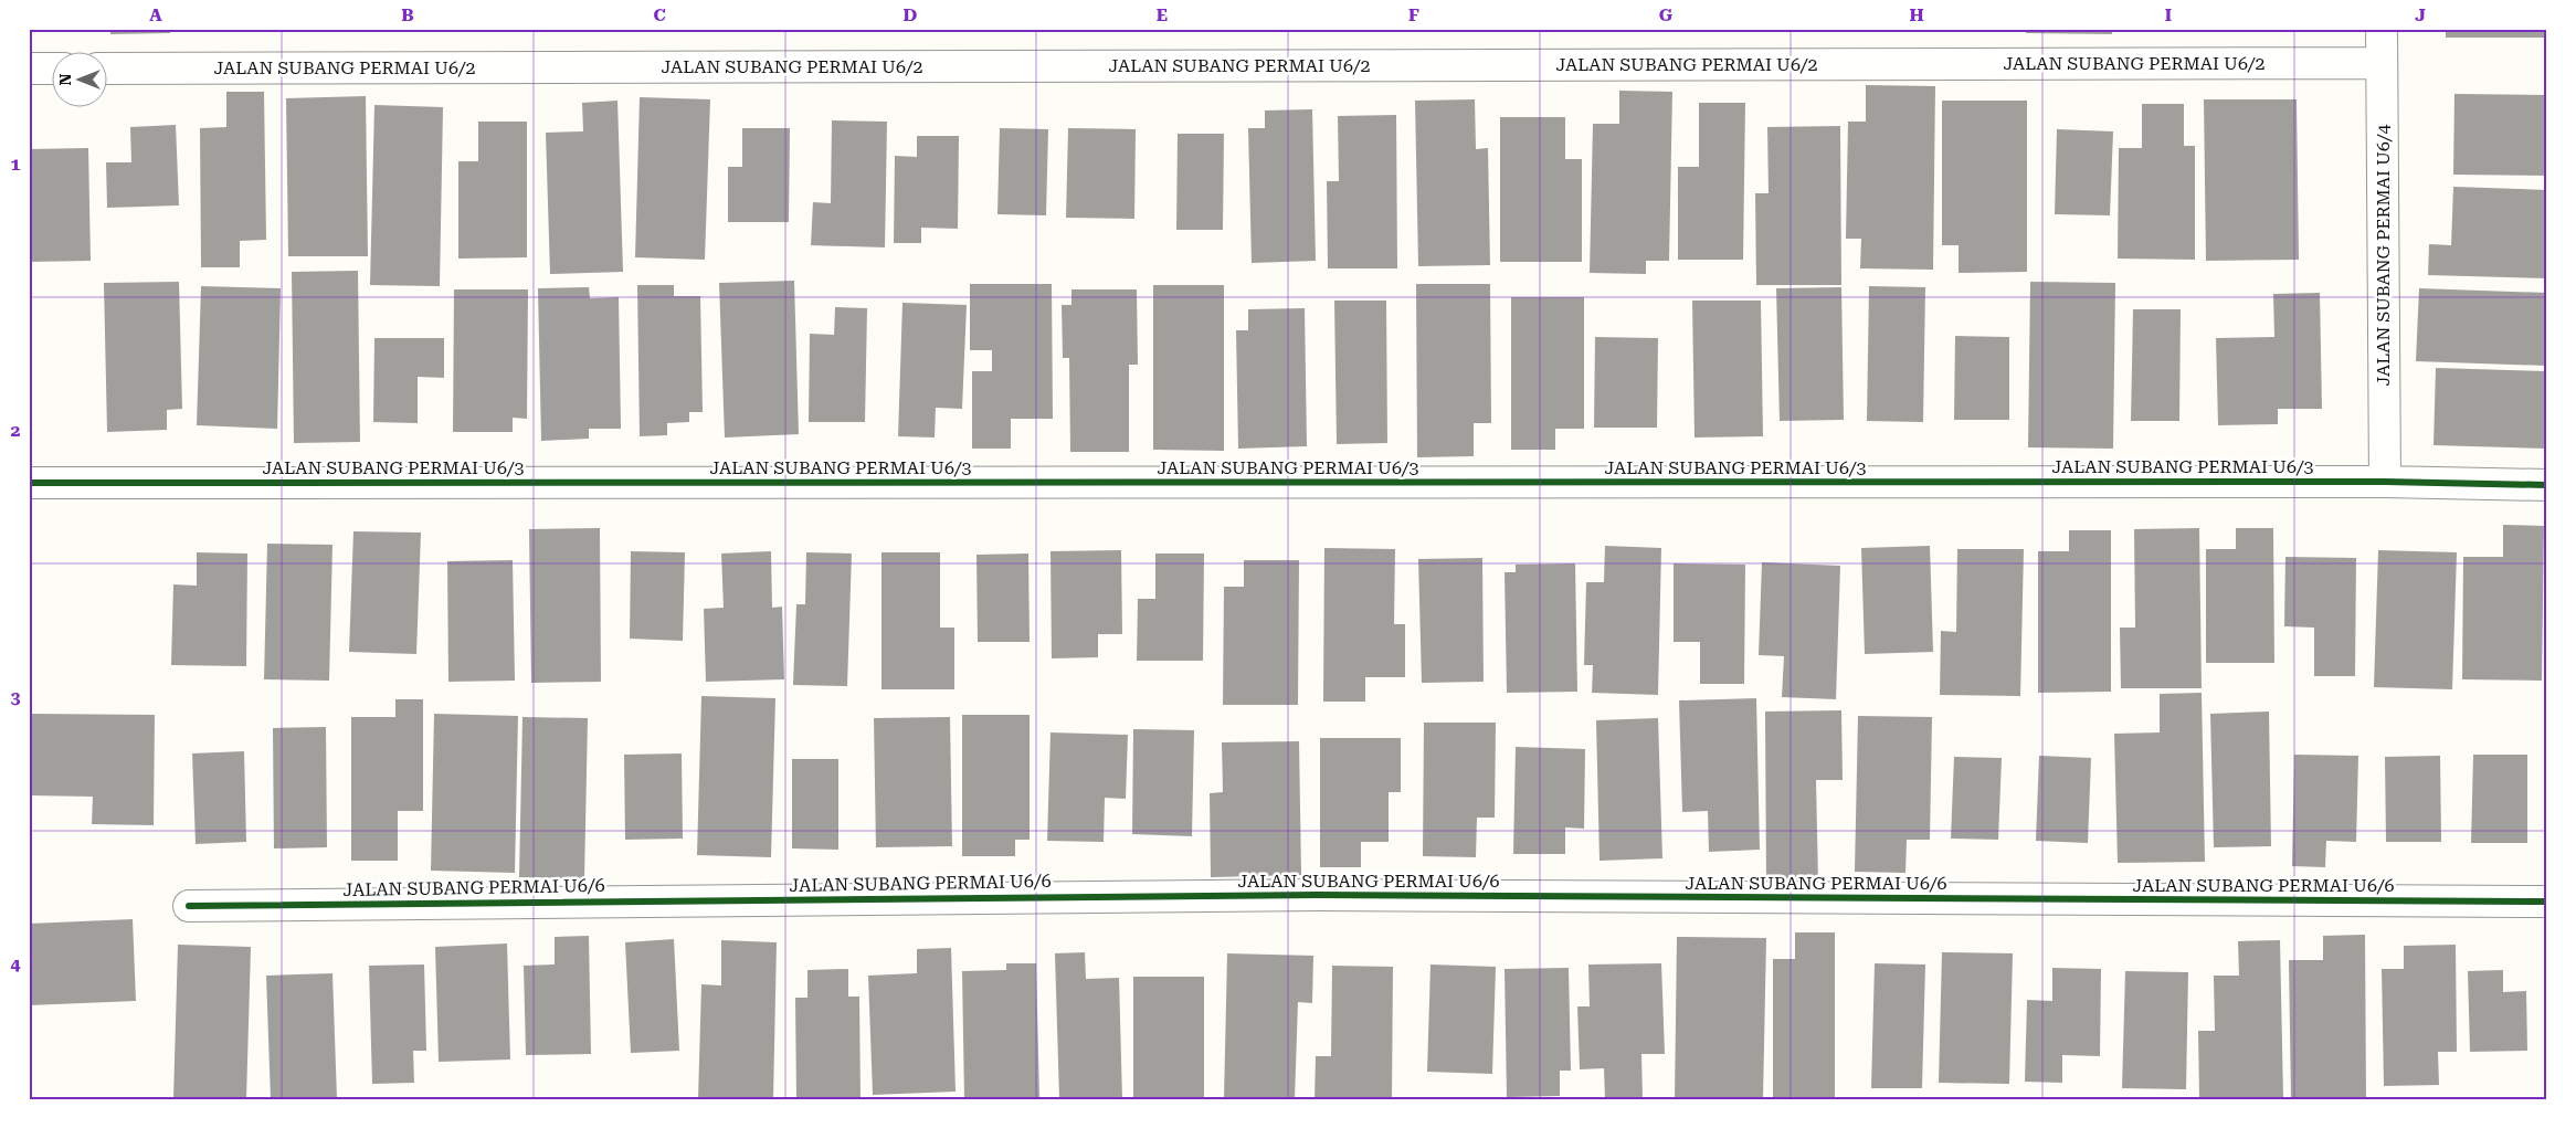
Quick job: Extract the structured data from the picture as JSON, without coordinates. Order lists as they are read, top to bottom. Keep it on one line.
{"streets":{"street":["JALAN SUBANG PERMAI U6/2","JALAN SUBANG PERMAI U6/4","JALAN SUBANG PERMAI U6/3","JALAN SUBANG PERMAI U6/6"]},"crossings":[["JALAN SUBANG PERMAI U6/2","JALAN SUBANG PERMAI U6/4"],["JALAN SUBANG PERMAI U6/4","JALAN SUBANG PERMAI U6/3"]],"north":"left","grid":{"columns":["A","B","C","D","E","F","G","H","I","J"],"rows":["1","2","3","4"]}}
